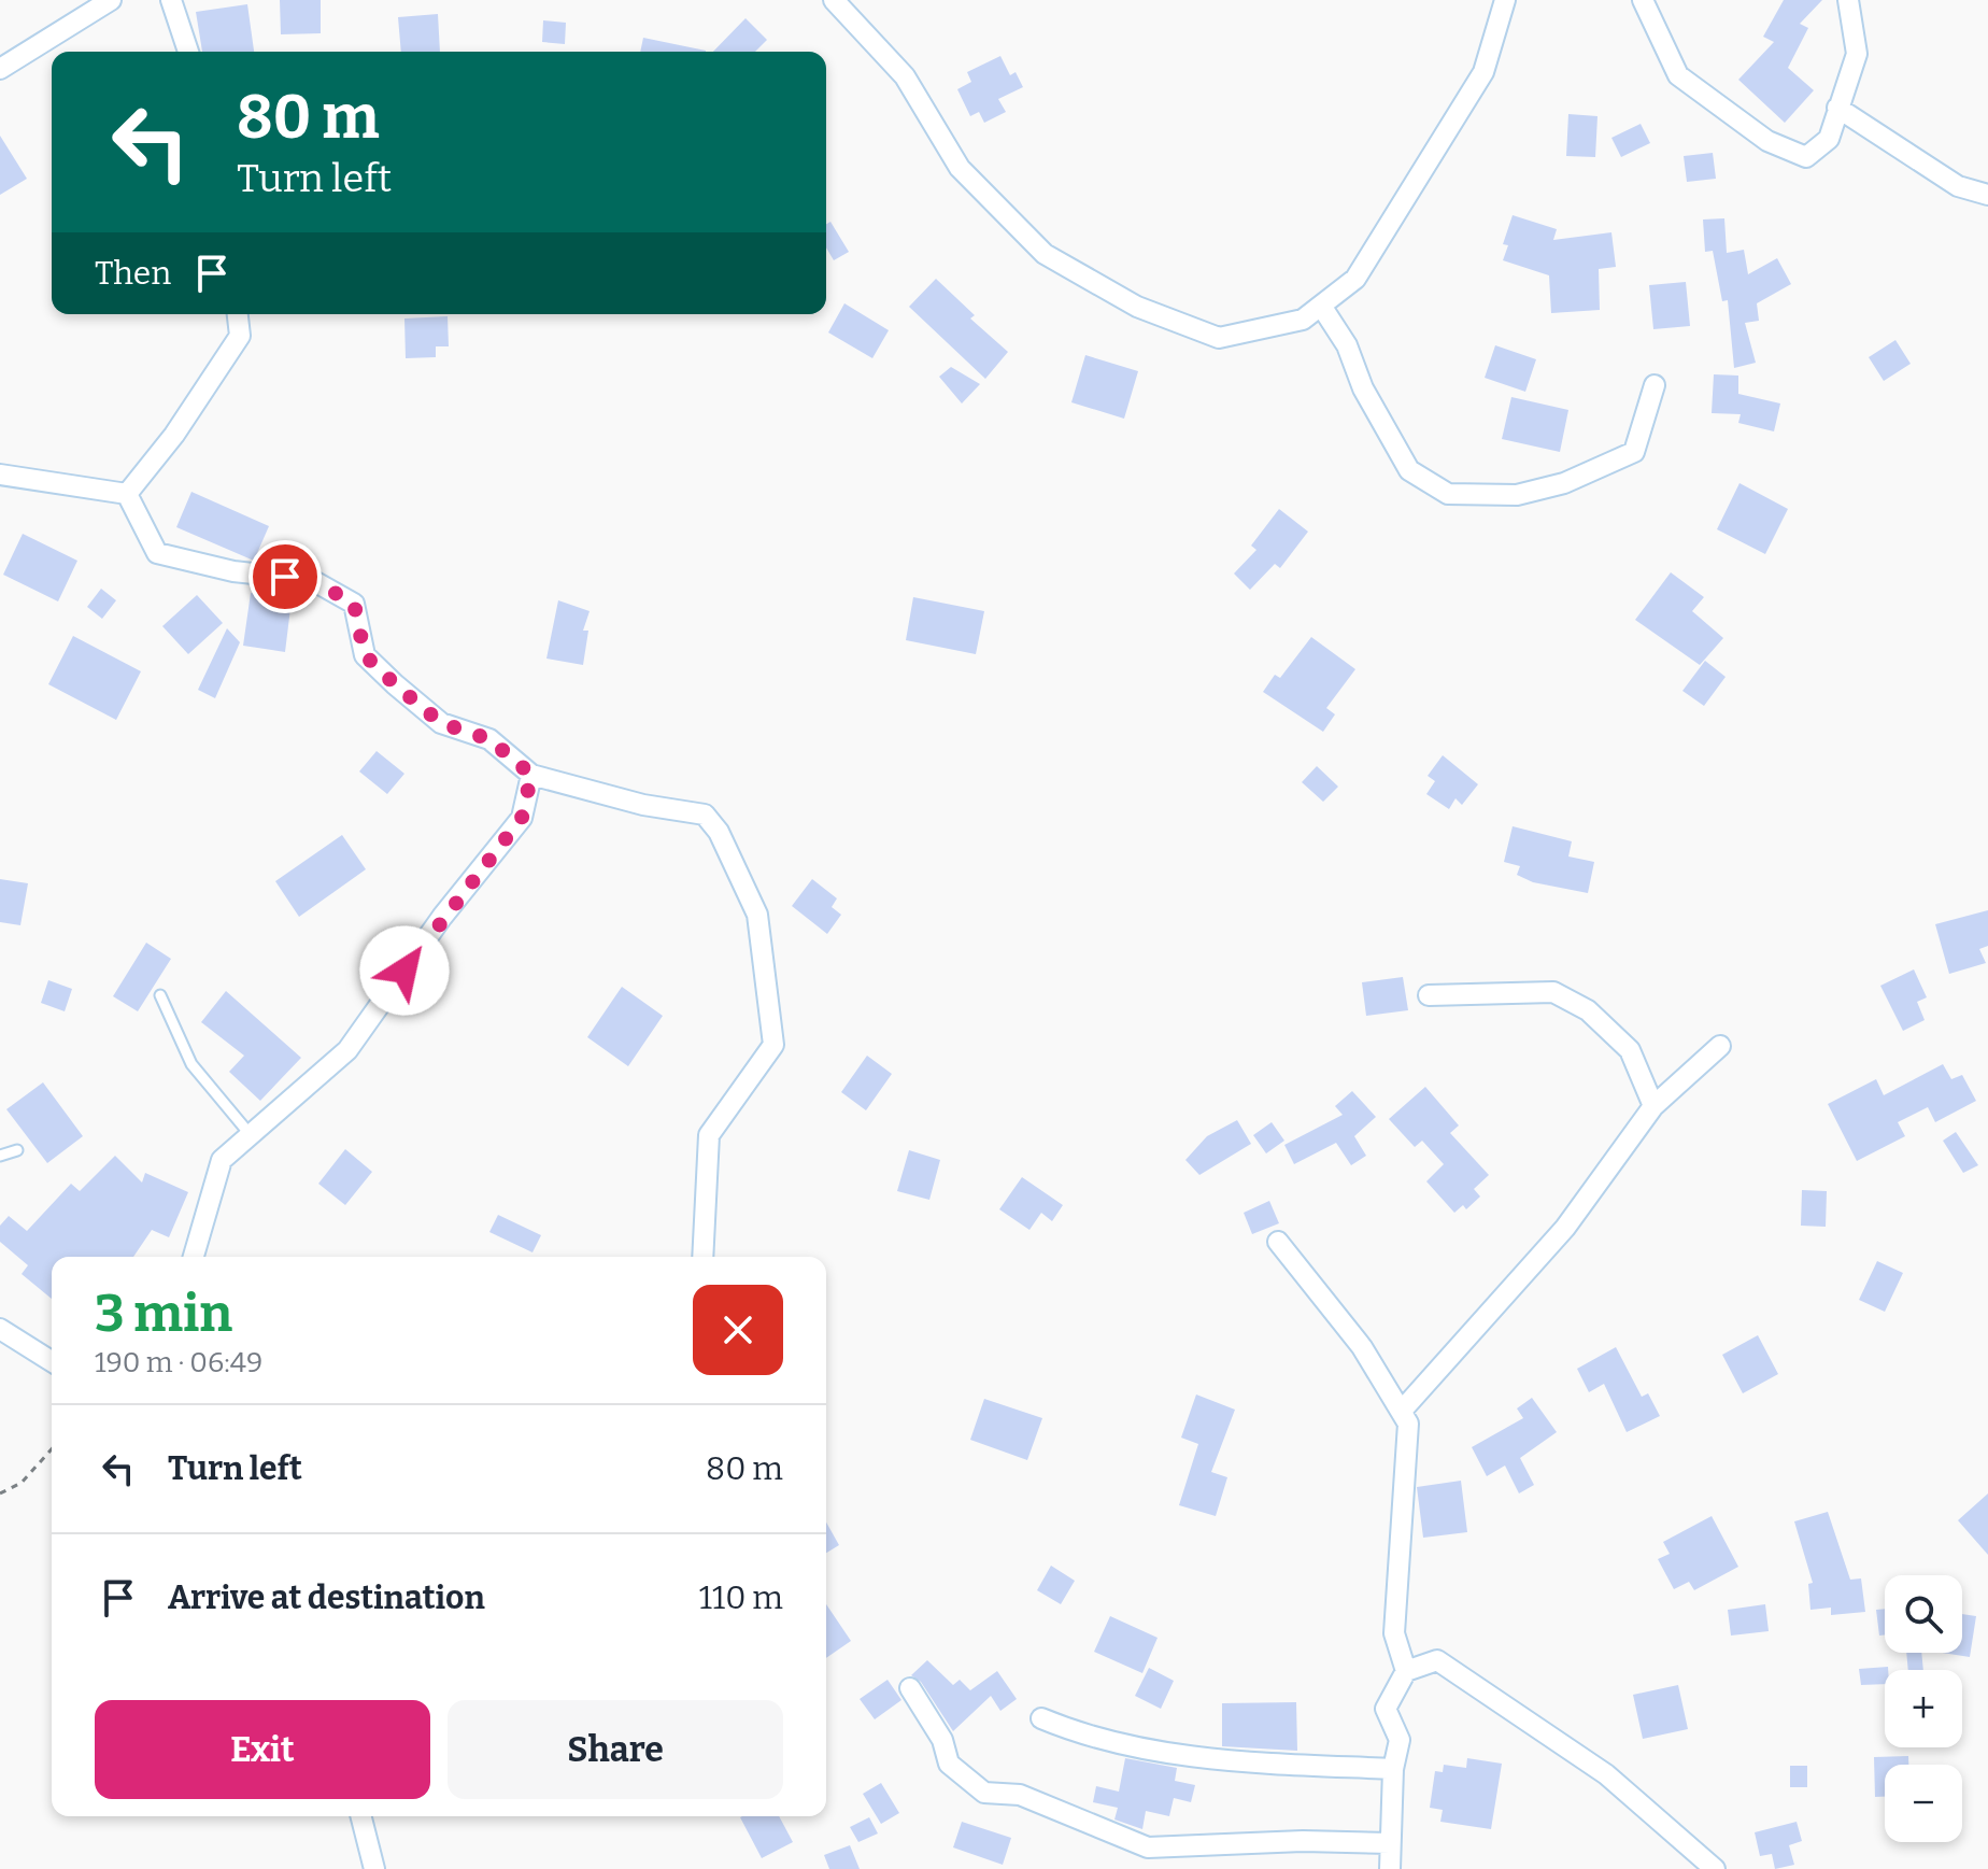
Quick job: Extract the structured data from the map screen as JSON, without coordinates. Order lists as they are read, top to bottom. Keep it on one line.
{"page":{"turn":["80 m","Turn left"],"then":"Then","heading":["3 min","190 m · 06:49"],"list":[{"name":"Turn left","value":"80 m"},{"name":"Arrive at destination","value":"110 m"}],"map_buttons":["+","−"],"buttons":["Exit","Share"]}}
